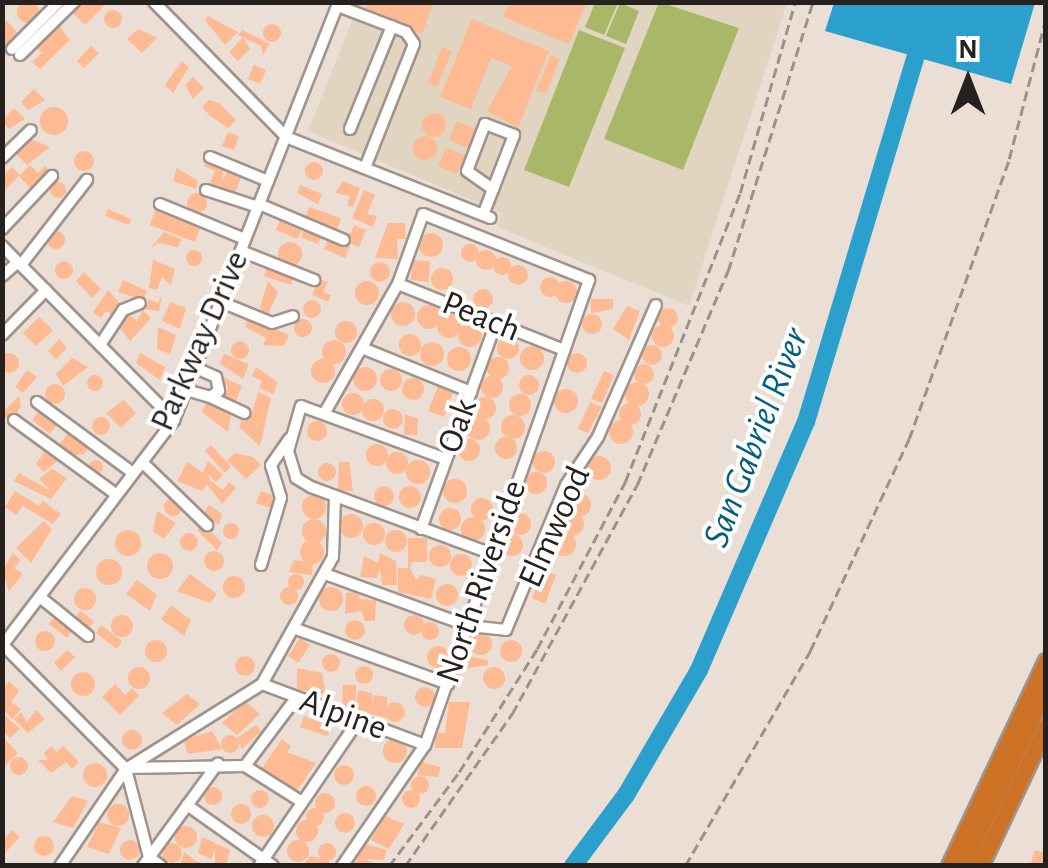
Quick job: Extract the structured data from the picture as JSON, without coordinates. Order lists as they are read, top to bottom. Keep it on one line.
{"streets":{"street":["Peach","Parkway Drive","Oak","Elmwood","North Riverside","Alpine"]},"crossings":[["Peach","Oak"],["Peach","North Riverside"],["Elmwood","North Riverside"],["North Riverside","Alpine"]],"water":["San Gabriel River"],"north":"top"}
